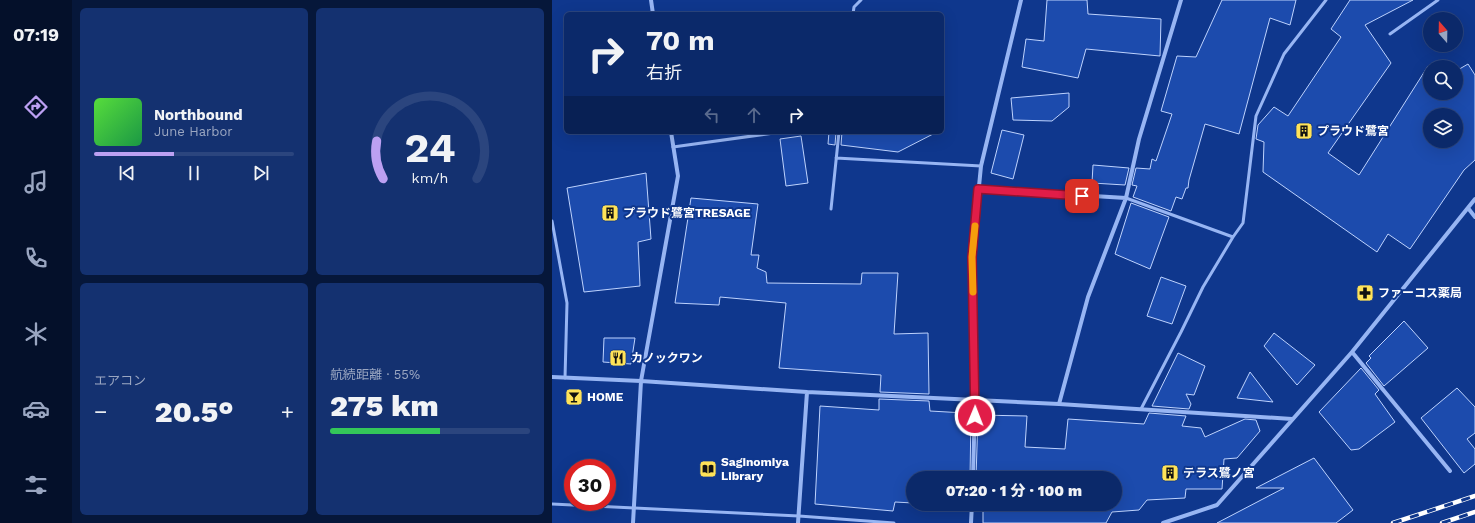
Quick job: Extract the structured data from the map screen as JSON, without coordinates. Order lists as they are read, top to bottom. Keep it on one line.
{"places":{"building":["プラウド鷺宮","プラウド鷺宮TRESAGE","テラス鷺ノ宮"],"pharmacy":["ファーコス薬局"],"restaurant":["カノックワン"],"bar":["HOME"],"library":["Saginomiya Library"]},"north":"top","page":{"tabs":"07:19","turn":["70 m","右折"],"song":["Northbound","June Harbor"],"tile":["エアコン",["航続距離 · 55%","275 km"]],"heat":["−","20.5°","+"],"limit":"30","trip":"07:20 · 1 分 · 100 m","gauge":["24","km/h"]}}
